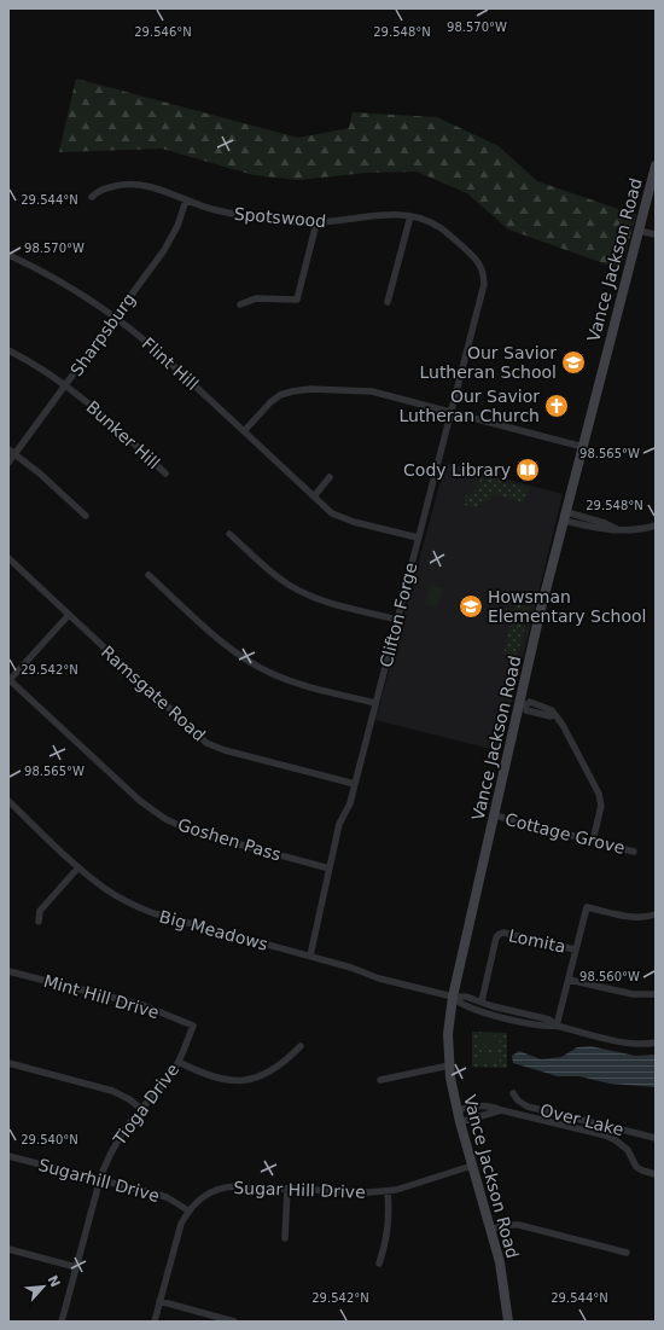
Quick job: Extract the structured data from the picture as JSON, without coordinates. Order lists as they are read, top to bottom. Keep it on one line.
{"streets":{"main road":["Vance Jackson Road"],"street":["Spotswood","Sharpsburg","Flint Hill","Bunker Hill","Clifton Forge","Ramsgate Road","Cottage Grove","Goshen Pass","Big Meadows","Lomita","Mint Hill Drive","Tioga Drive","Over Lake","Sugarhill Drive","Sugar Hill Drive"]},"crossings":[["Spotswood","Sharpsburg"],["Spotswood","Clifton Forge"],["Vance Jackson Road","Cottage Grove"],["Vance Jackson Road","Big Meadows"],["Vance Jackson Road","Sugar Hill Drive"],["Sharpsburg","Flint Hill"],["Sharpsburg","Bunker Hill"],["Flint Hill","Clifton Forge"],["Clifton Forge","Ramsgate Road"],["Clifton Forge","Goshen Pass"],["Clifton Forge","Big Meadows"],["Big Meadows","Lomita"],["Mint Hill Drive","Tioga Drive"],["Tioga Drive","Sugarhill Drive"],["Sugarhill Drive","Sugar Hill Drive"]],"places":{"school or university":["Our Savior Lutheran School","Howsman Elementary School"],"church":["Our Savior Lutheran Church"],"library":["Cody Library"]},"north":"top right","coordinates":["98.570°W","29.546°N","29.548°N","29.544°N","98.565°W","29.542°N","98.560°W","29.540°N"]}
